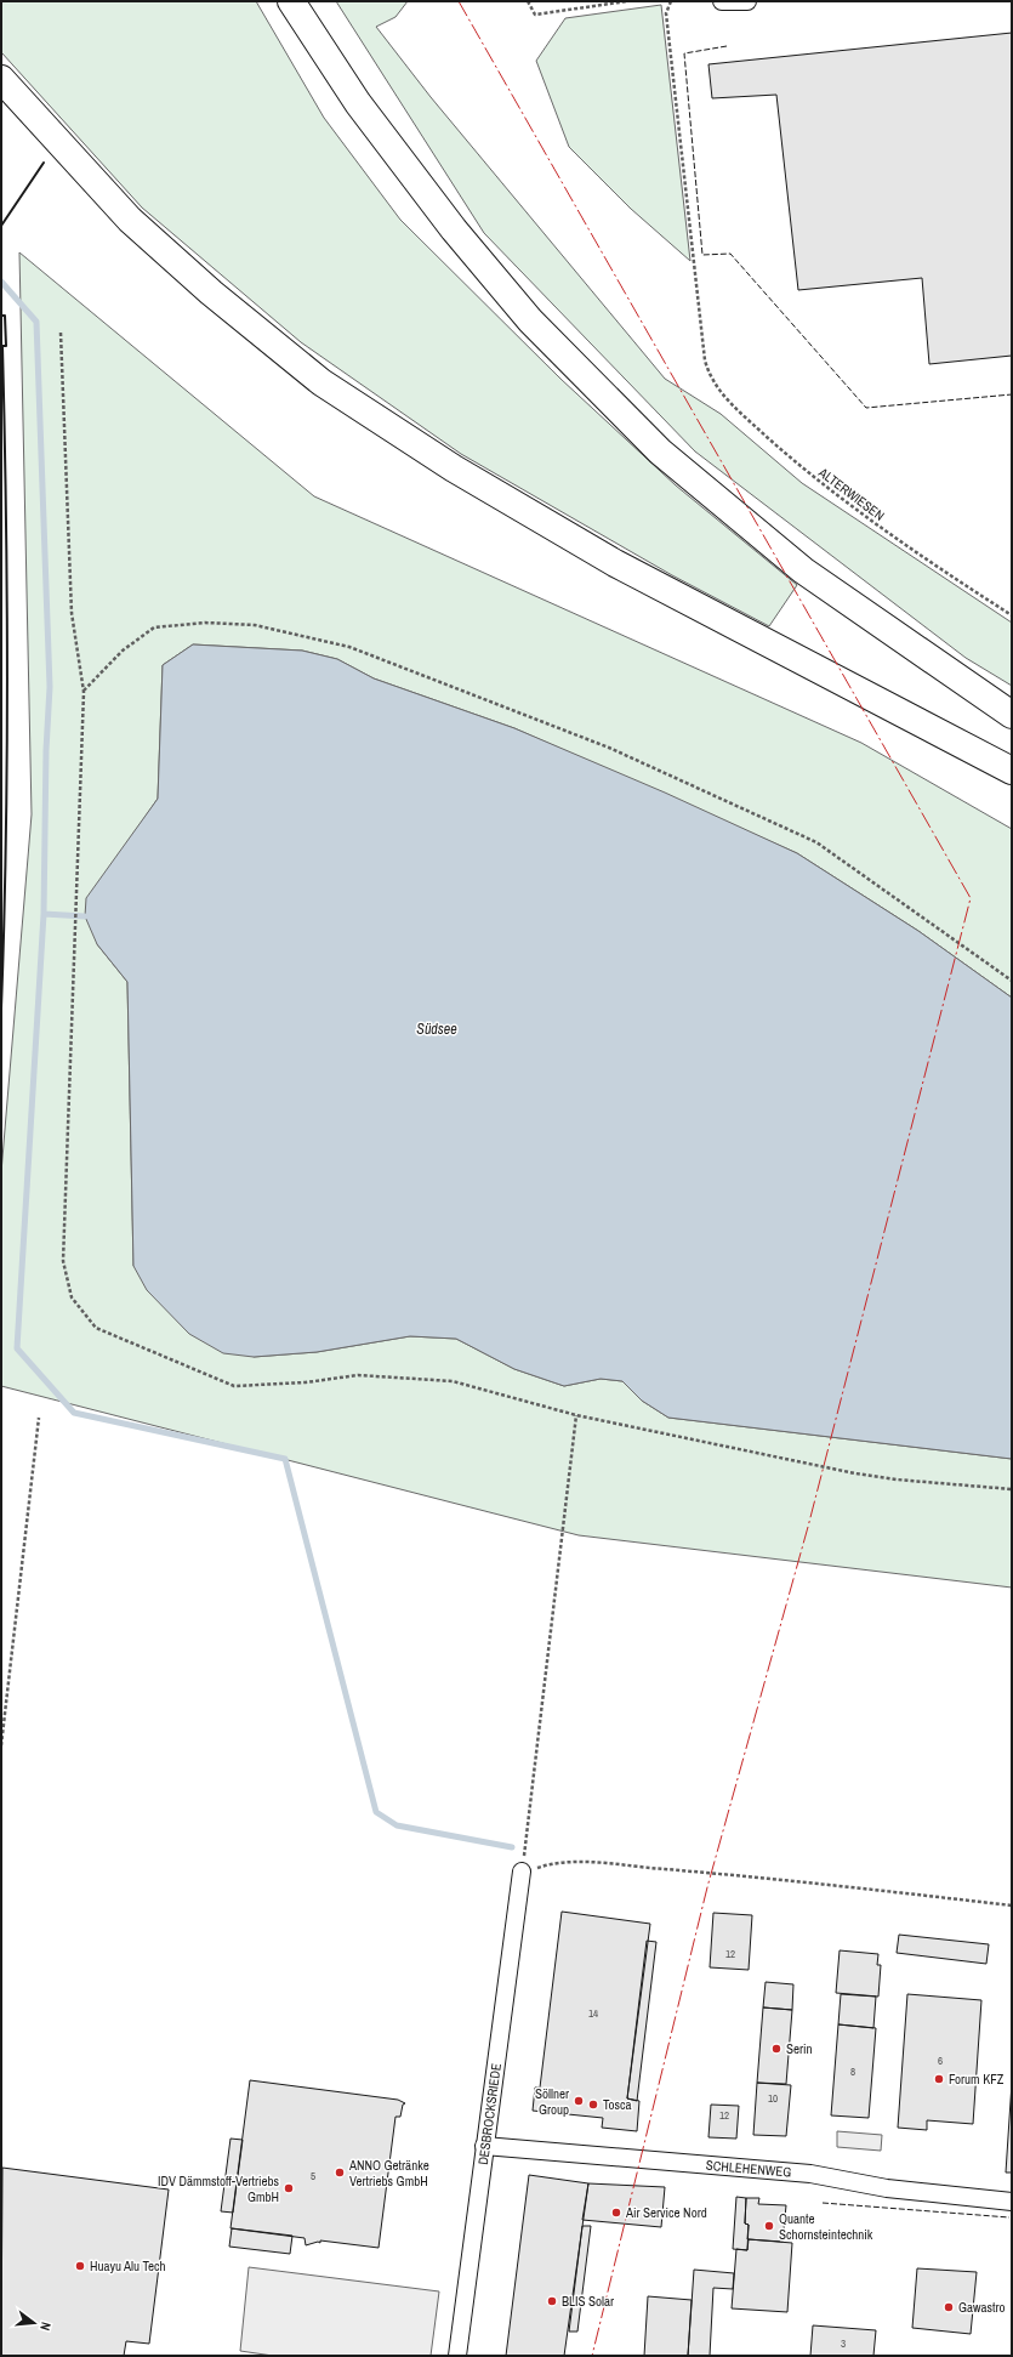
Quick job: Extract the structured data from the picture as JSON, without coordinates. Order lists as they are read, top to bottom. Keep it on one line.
{"streets":{"street":["DESBROCKSRIEDE","SCHLEHENWEG"],"path":["ALTERWIESEN"]},"crossings":[["DESBROCKSRIEDE","SCHLEHENWEG"]],"water":["Südsee"],"places":["Serin","Forum KFZ","Söllner Group","Tosca","ANNO Getränke Vertriebs GmbH","IDV Dämmstoff-Vertriebs GmbH","Air Service Nord","Quante Schornsteintechnik","Huayu Alu Tech","BLIS Solar","Gawastro"],"house_numbers":["12","14","6","8","10","12","5","3"],"north":"right"}
